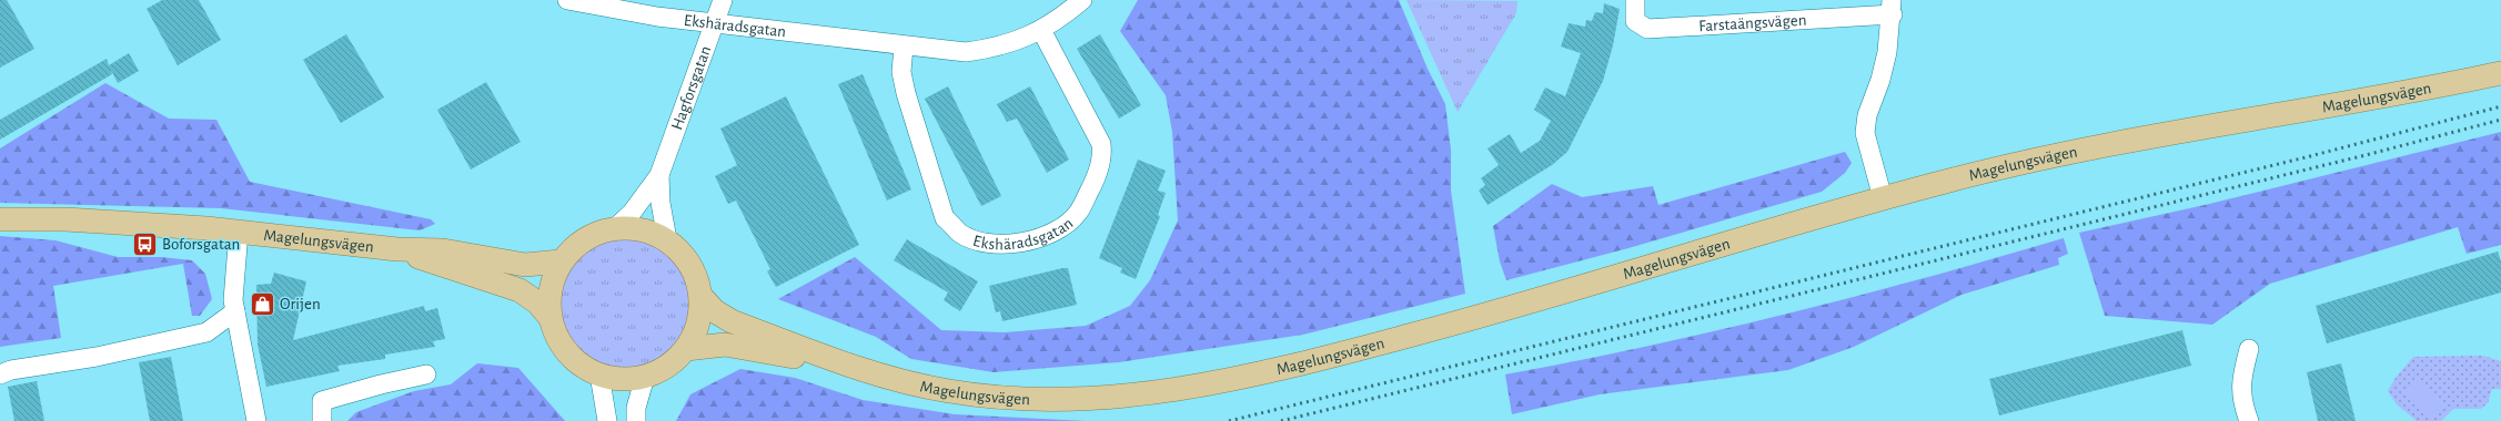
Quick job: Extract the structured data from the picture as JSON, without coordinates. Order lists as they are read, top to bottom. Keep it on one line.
{"streets":{"main road":["Magelungsvägen"],"street":["Farstaängsvägen","Ekshäradsgatan","Hagforsgatan"]},"crossings":[["Farstaängsvägen","Magelungsvägen"],["Ekshäradsgatan","Hagforsgatan"],["Hagforsgatan","Magelungsvägen"]],"places":{"bus stop":["Boforsgatan"],"shop":["Orijen"]}}
